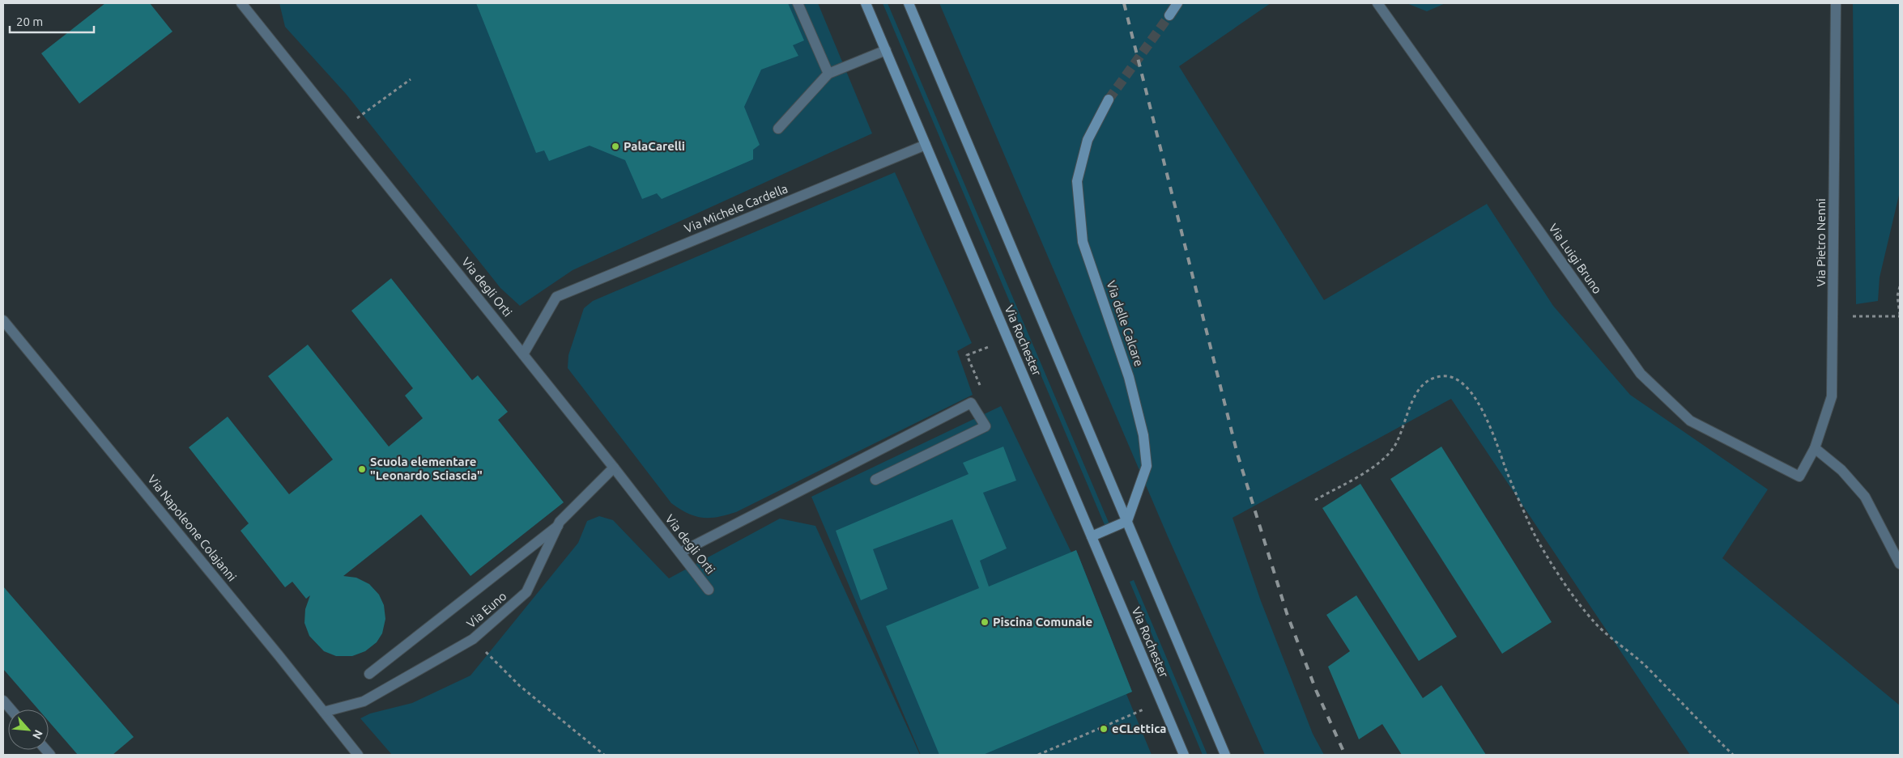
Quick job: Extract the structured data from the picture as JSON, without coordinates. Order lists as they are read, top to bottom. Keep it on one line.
{"streets":{"main road":["Via delle Calcare","Via Rochester"],"street":["Via Michele Cardella","Via Pietro Nenni","Via Luigi Bruno","Via degli Orti","Via Napoleone Colajanni","Via Euno"]},"crossings":[["Via Michele Cardella","Via degli Orti"],["Via Michele Cardella","Via Rochester"],["Via Pietro Nenni","Via Luigi Bruno"],["Via degli Orti","Via Euno"],["Via delle Calcare","Via Rochester"],["Via Napoleone Colajanni","Via Euno"]],"places":["PalaCarelli","Scuola elementare \"Leonardo Sciascia\"","Piscina Comunale","eCLettica"],"scale_bar":"20 m","north":"bottom right"}
